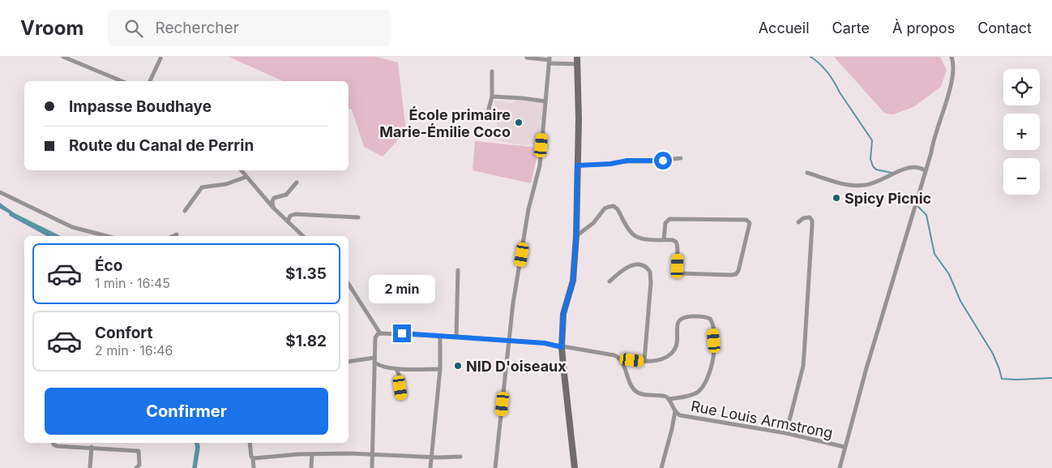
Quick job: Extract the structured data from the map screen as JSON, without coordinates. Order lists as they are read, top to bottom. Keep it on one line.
{"streets":{"street":["Rue Louis Armstrong"]},"places":["École primaire Marie-Émilie Coco","Spicy Picnic","NID D'oiseaux"],"page":{"header":"Vroom","search":"Rechercher","nav":["Accueil","Carte","À propos","Contact"],"map_buttons":["+","−"],"banner":["Impasse Boudhaye","Route du Canal de Perrin"],"list":[{"name":"Éco","note":"1 min · 16:45","value":"$1.35"},{"name":"Confort","note":"2 min · 16:46","value":"$1.82"}],"bubble":"2 min","buttons":"Confirmer"}}
